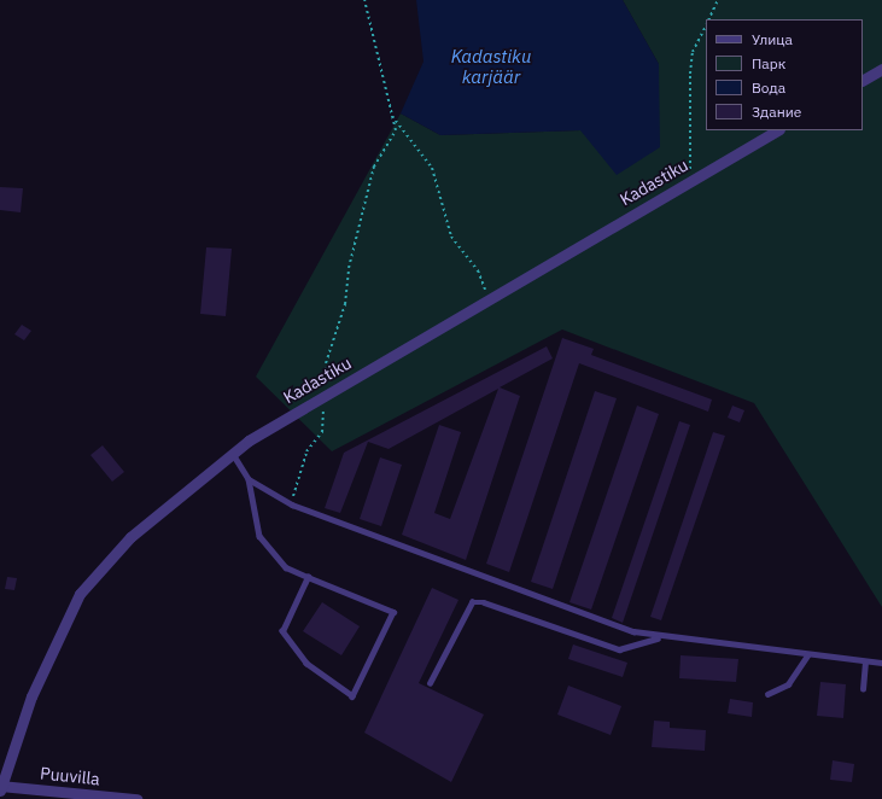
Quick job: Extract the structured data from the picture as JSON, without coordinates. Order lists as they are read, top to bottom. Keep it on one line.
{"streets":{"street":["Kadastiku","Puuvilla"]},"crossings":[["Kadastiku","Puuvilla"]],"water":["Kadastiku karjäär"],"legend":["Улица","Парк","Вода","Здание"]}
